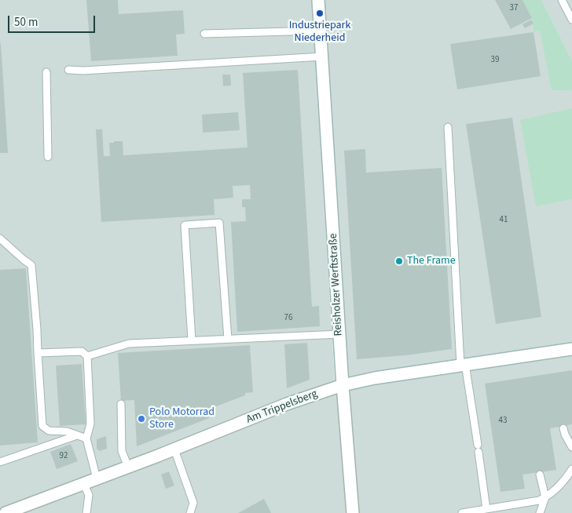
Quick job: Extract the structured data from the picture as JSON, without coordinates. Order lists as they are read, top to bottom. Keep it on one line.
{"streets":{"street":["Reisholzer Werftstraße","Am Trippelsberg"]},"crossings":[["Reisholzer Werftstraße","Am Trippelsberg"]],"places":["Industriepark Niederheid","The Frame","Polo Motorrad Store"],"house_numbers":["37","39","41","76","43","92"],"scale_bar":"50 m"}
